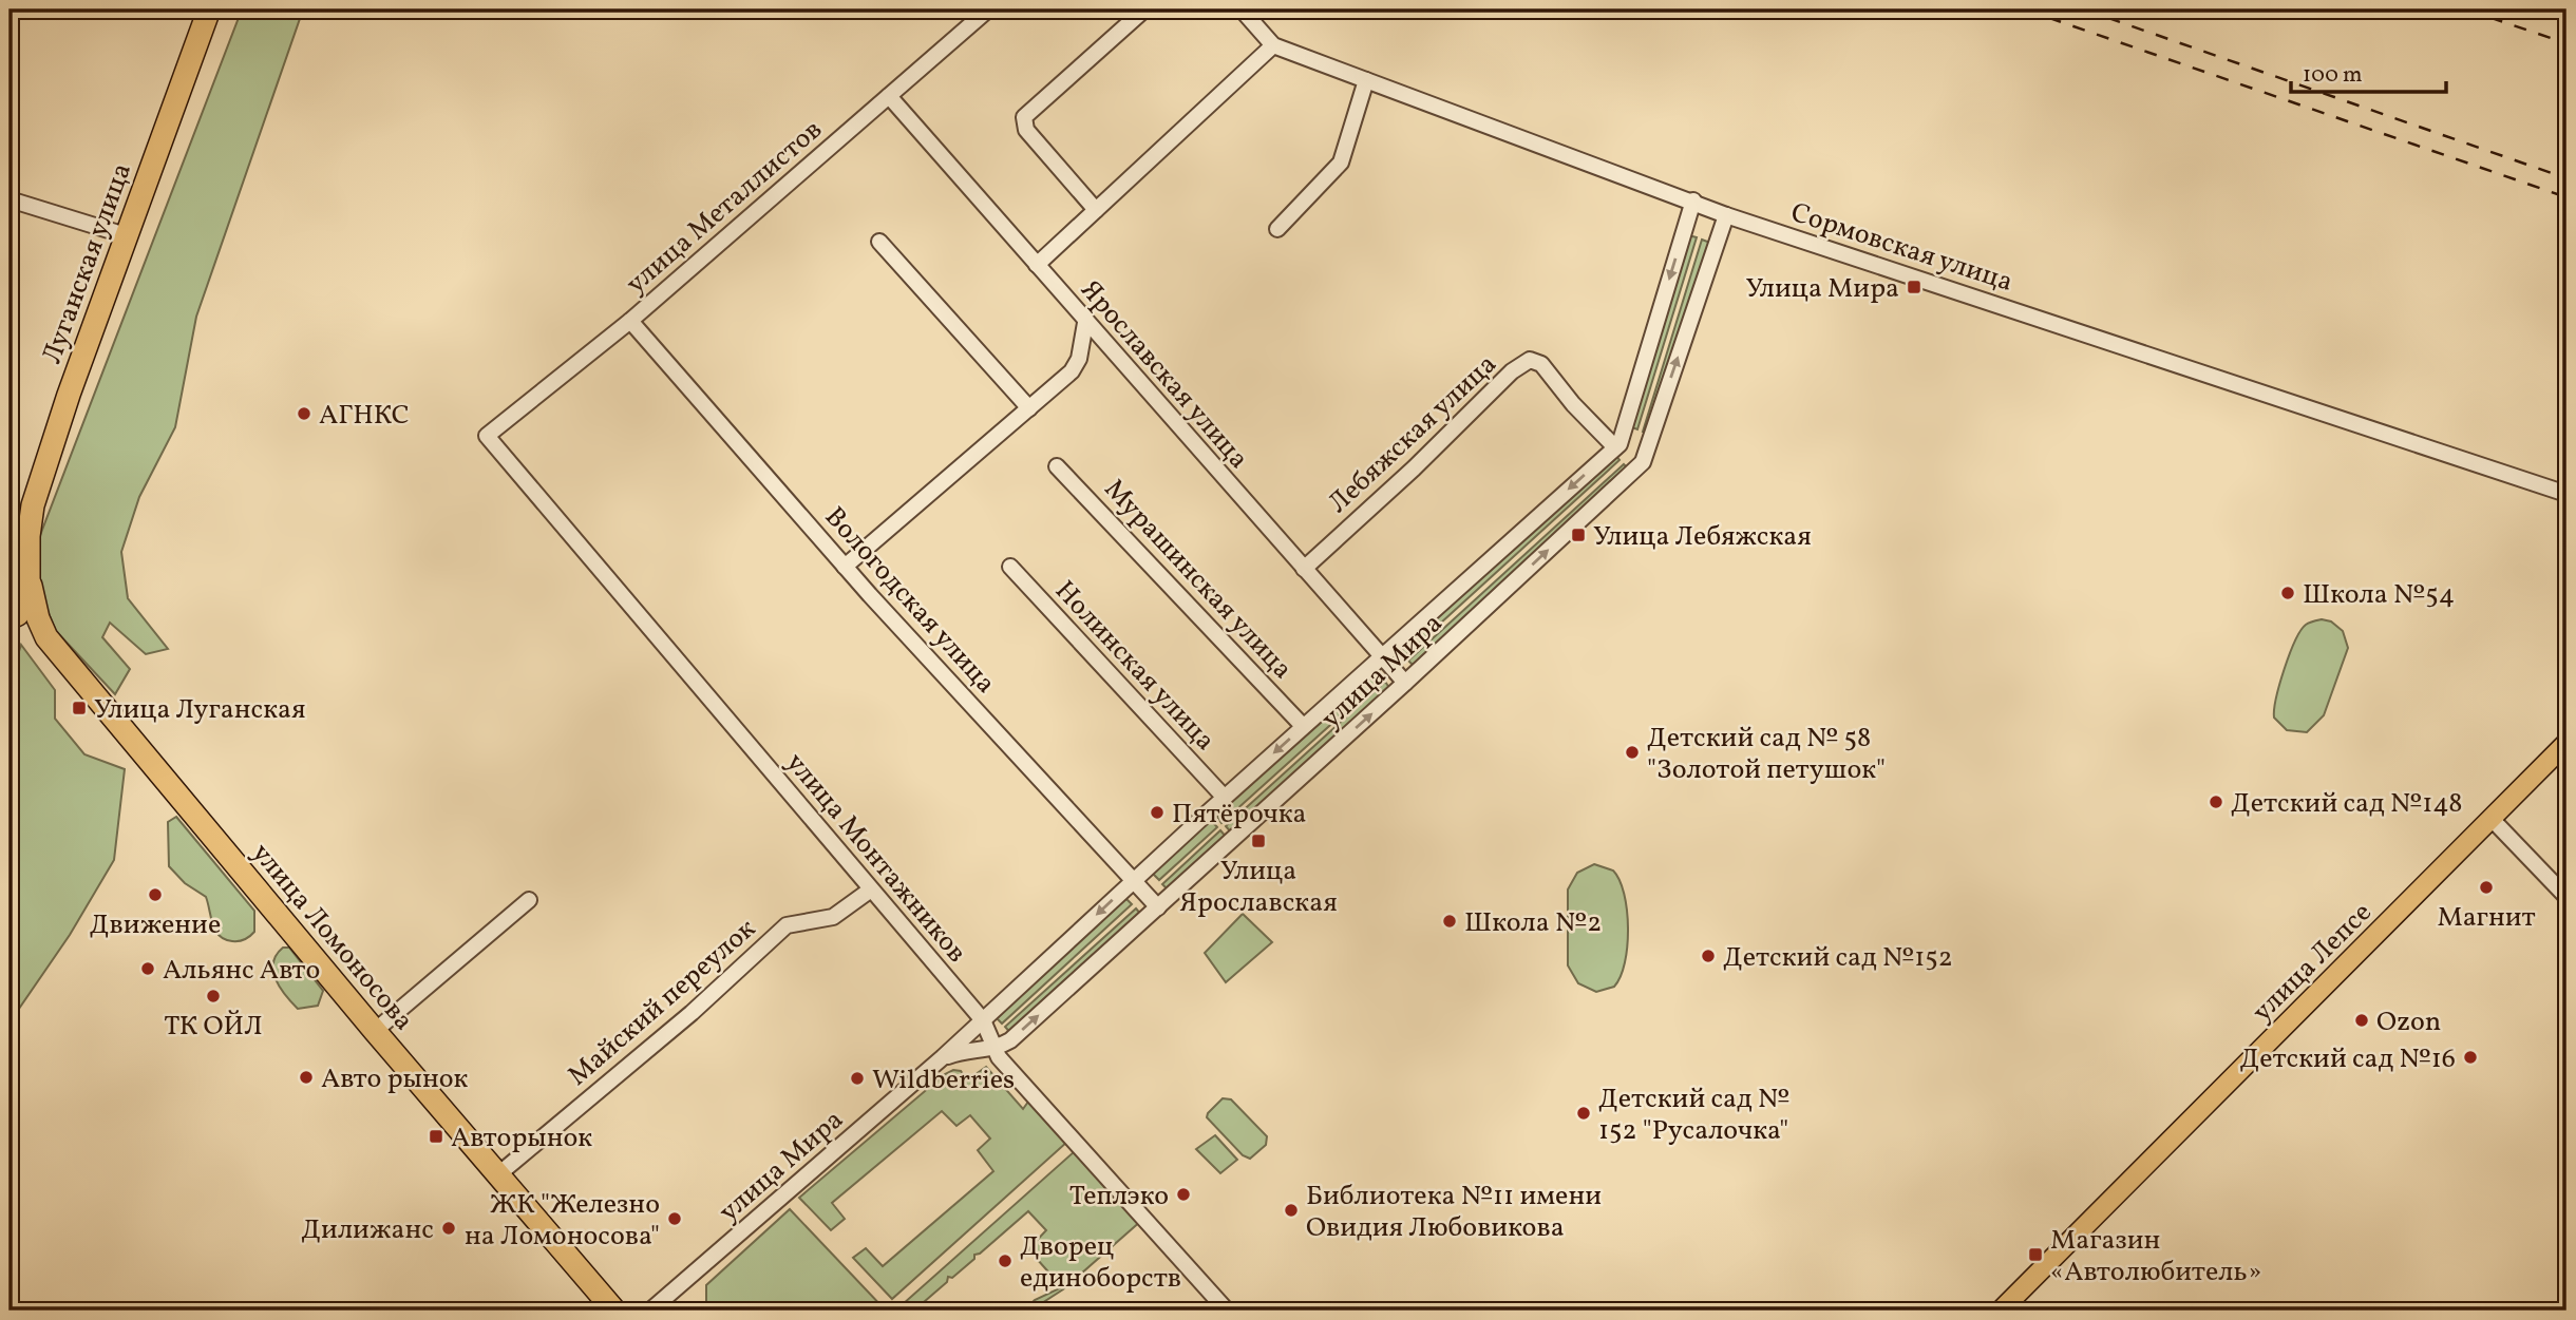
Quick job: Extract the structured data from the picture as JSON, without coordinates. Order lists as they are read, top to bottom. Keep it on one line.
{"streets":{"highway":["Луганская улица","улица Ломоносова"],"main road":["улица Лепсе"],"street":["улица Металлистов","Сормовская улица","Ярославская улица","Лебяжская улица","Мурашинская улица","Вологодская улица","Нолинская улица","улица Мира","улица Монтажников","Майский переулок"]},"crossings":[["улица Металлистов","Ярославская улица"],["улица Металлистов","Вологодская улица"],["улица Металлистов","улица Монтажников"],["Сормовская улица","улица Мира"],["Луганская улица","улица Ломоносова"],["Ярославская улица","Лебяжская улица"],["Ярославская улица","улица Мира"],["Лебяжская улица","улица Мира"],["Мурашинская улица","улица Мира"],["Вологодская улица","улица Мира"],["Нолинская улица","улица Мира"],["улица Мира","улица Монтажников"],["улица Монтажников","Майский переулок"],["улица Ломоносова","Майский переулок"]],"places":{"transit":["Улица Мира","Улица Лебяжская","Улица Луганская","Улица Ярославская","Авторынок","Магазин «Автолюбитель»"],"other":["АГНКС","Школа №54","Детский сад № 58 \"Золотой петушок\"","Детский сад №148","Пятёрочка","Магнит","Движение","Школа №2","Детский сад №152","Альянс Авто","ТК ОЙЛ","Ozon","Детский сад №16","Авто рынок","Wildberries","Детский сад № 152 \"Русалочка\"","Теплэко","Библиотека №11 имени Овидия Любовикова","ЖК \"Железно на Ломоносова\"","Дилижанс","Дворец единоборств"]},"scale_bar":"100 m"}
